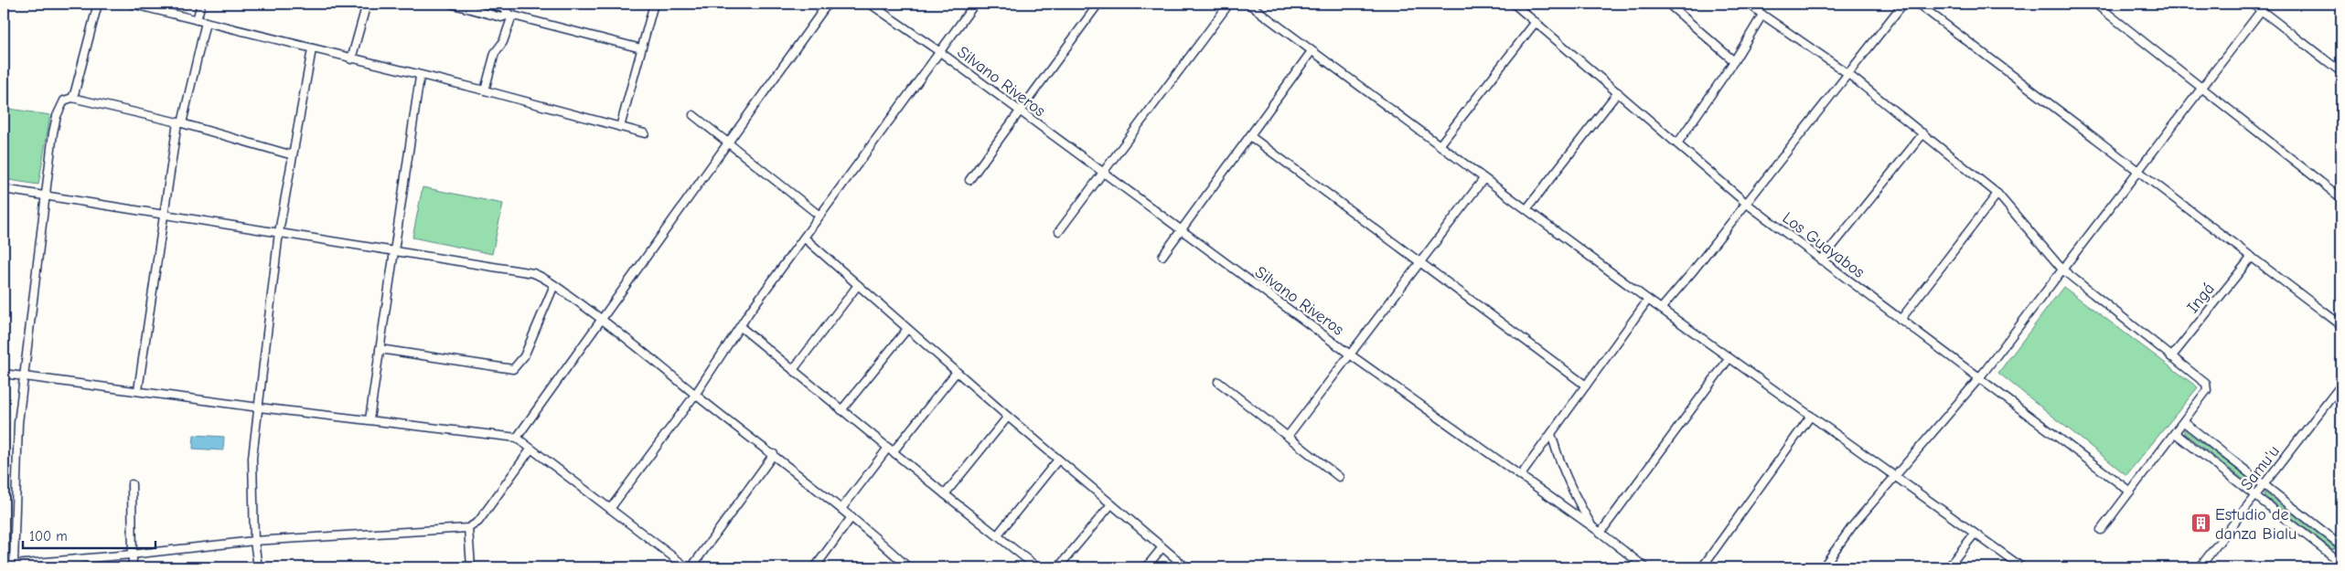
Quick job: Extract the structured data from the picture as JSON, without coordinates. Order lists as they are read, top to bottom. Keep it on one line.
{"streets":{"street":["Silvano Riveros","Los Guayabos","Ingá","Samu'u"]},"places":{"building":["Estudio de danza Bialu"]},"scale_bar":"100 m"}
